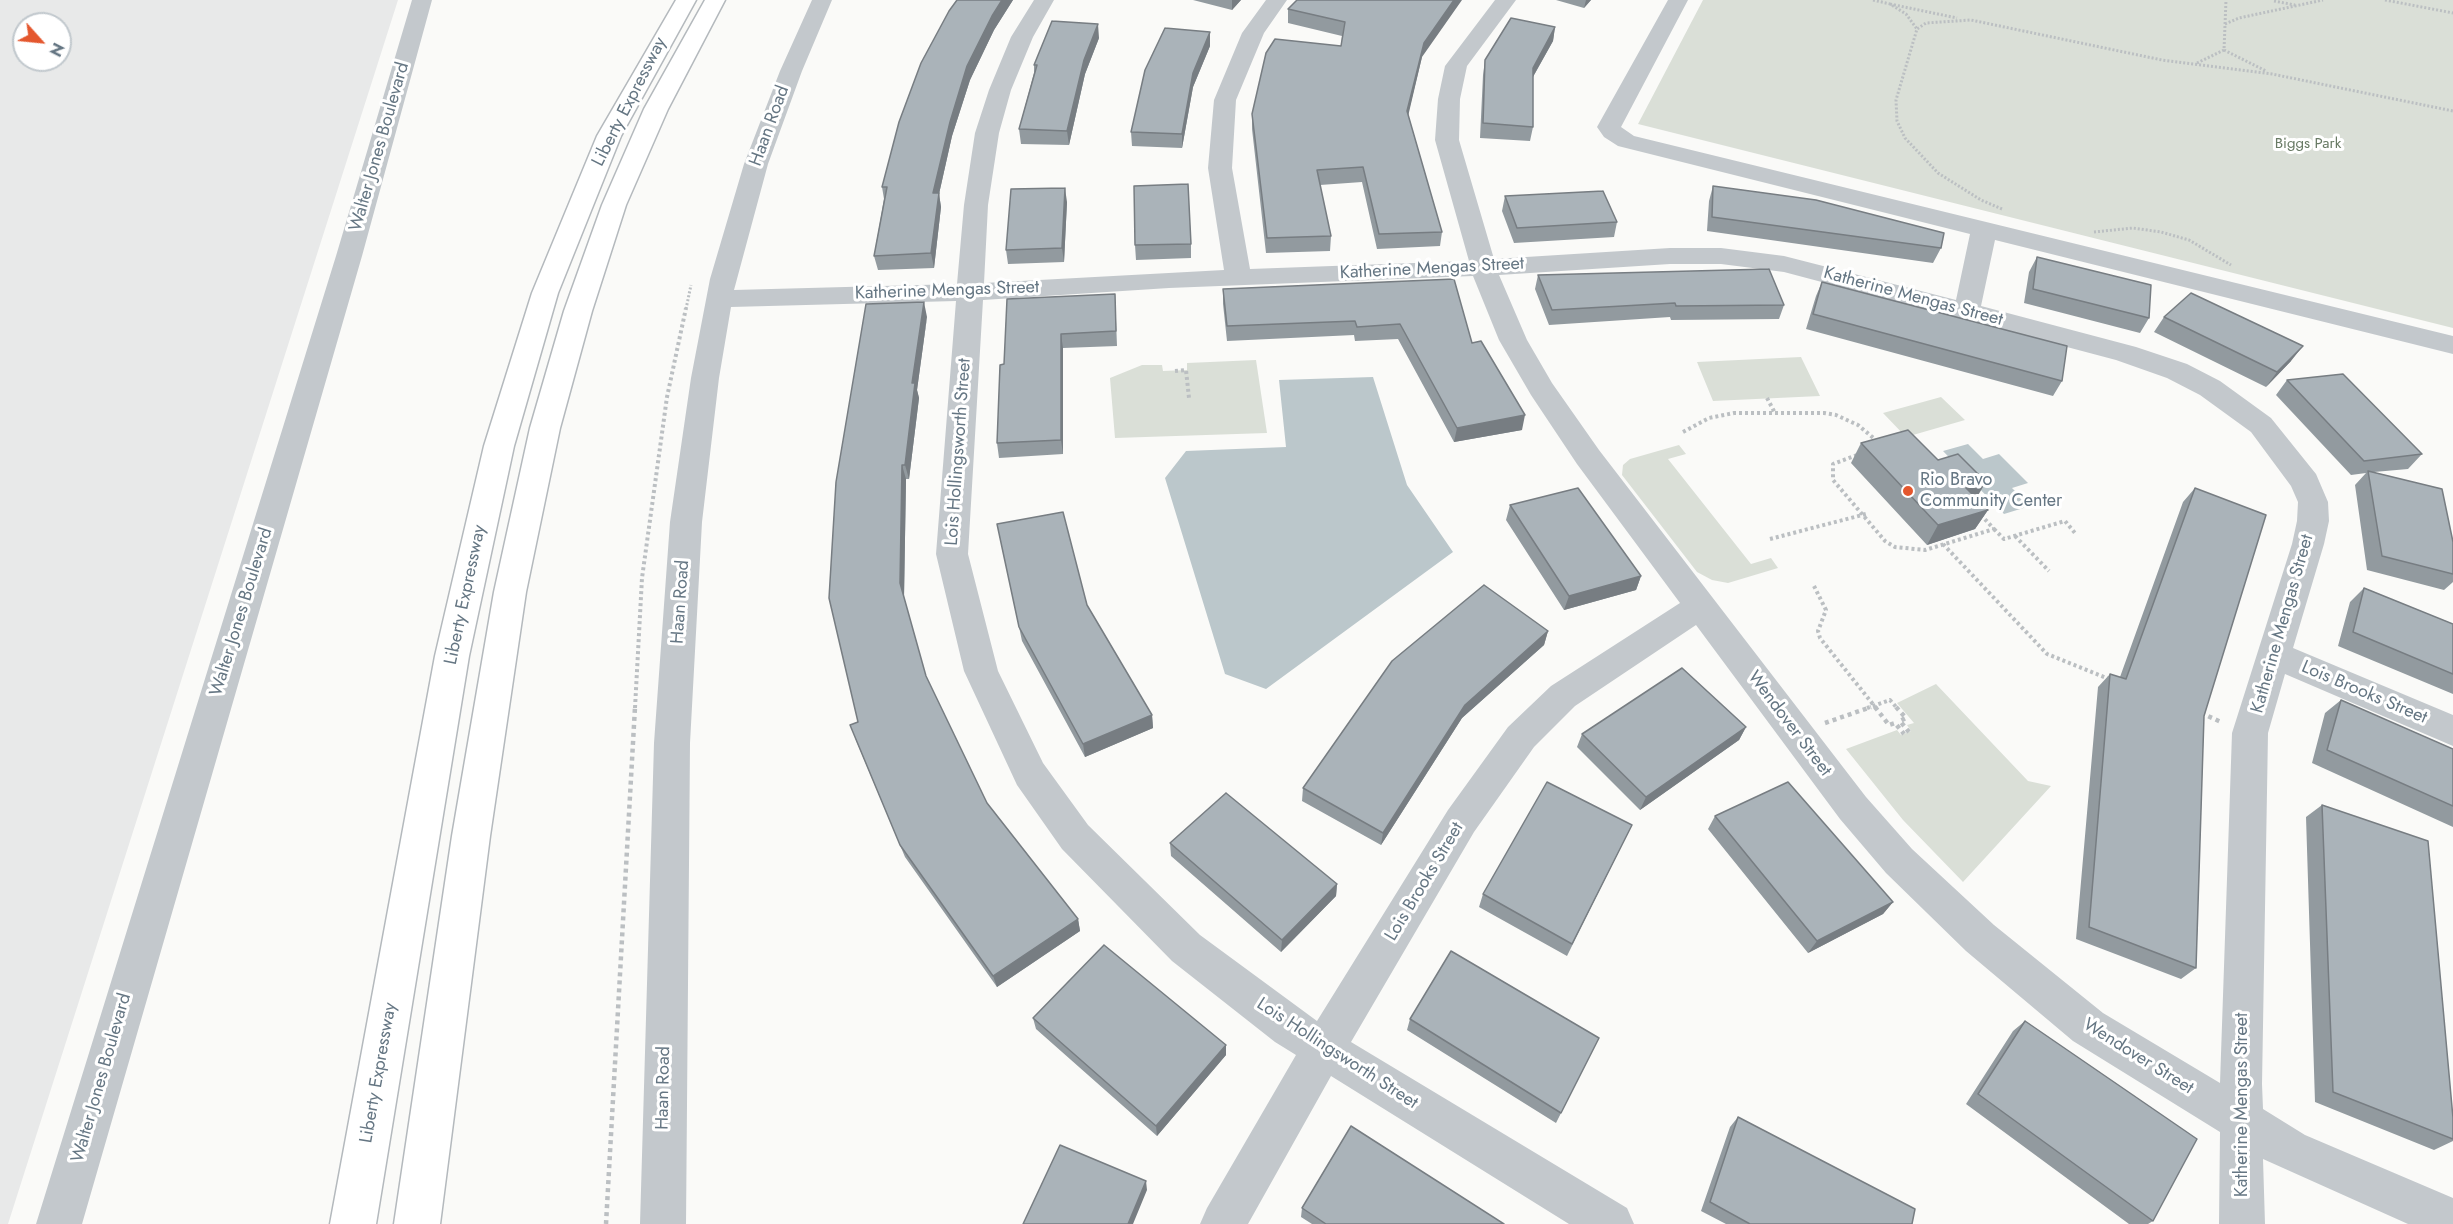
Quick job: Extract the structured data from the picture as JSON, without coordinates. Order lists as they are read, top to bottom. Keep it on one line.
{"streets":{"highway":["Liberty Expressway"],"street":["Haan Road","Walter Jones Boulevard","Katherine Mengas Street","Lois Hollingsworth Street","Lois Brooks Street","Wendover Street"]},"crossings":[["Haan Road","Katherine Mengas Street"],["Katherine Mengas Street","Lois Hollingsworth Street"],["Katherine Mengas Street","Lois Brooks Street"],["Katherine Mengas Street","Wendover Street"],["Lois Hollingsworth Street","Lois Brooks Street"],["Lois Brooks Street","Wendover Street"]],"parks":["Biggs Park"],"places":["Rio Bravo Community Center"],"north":"bottom right"}
